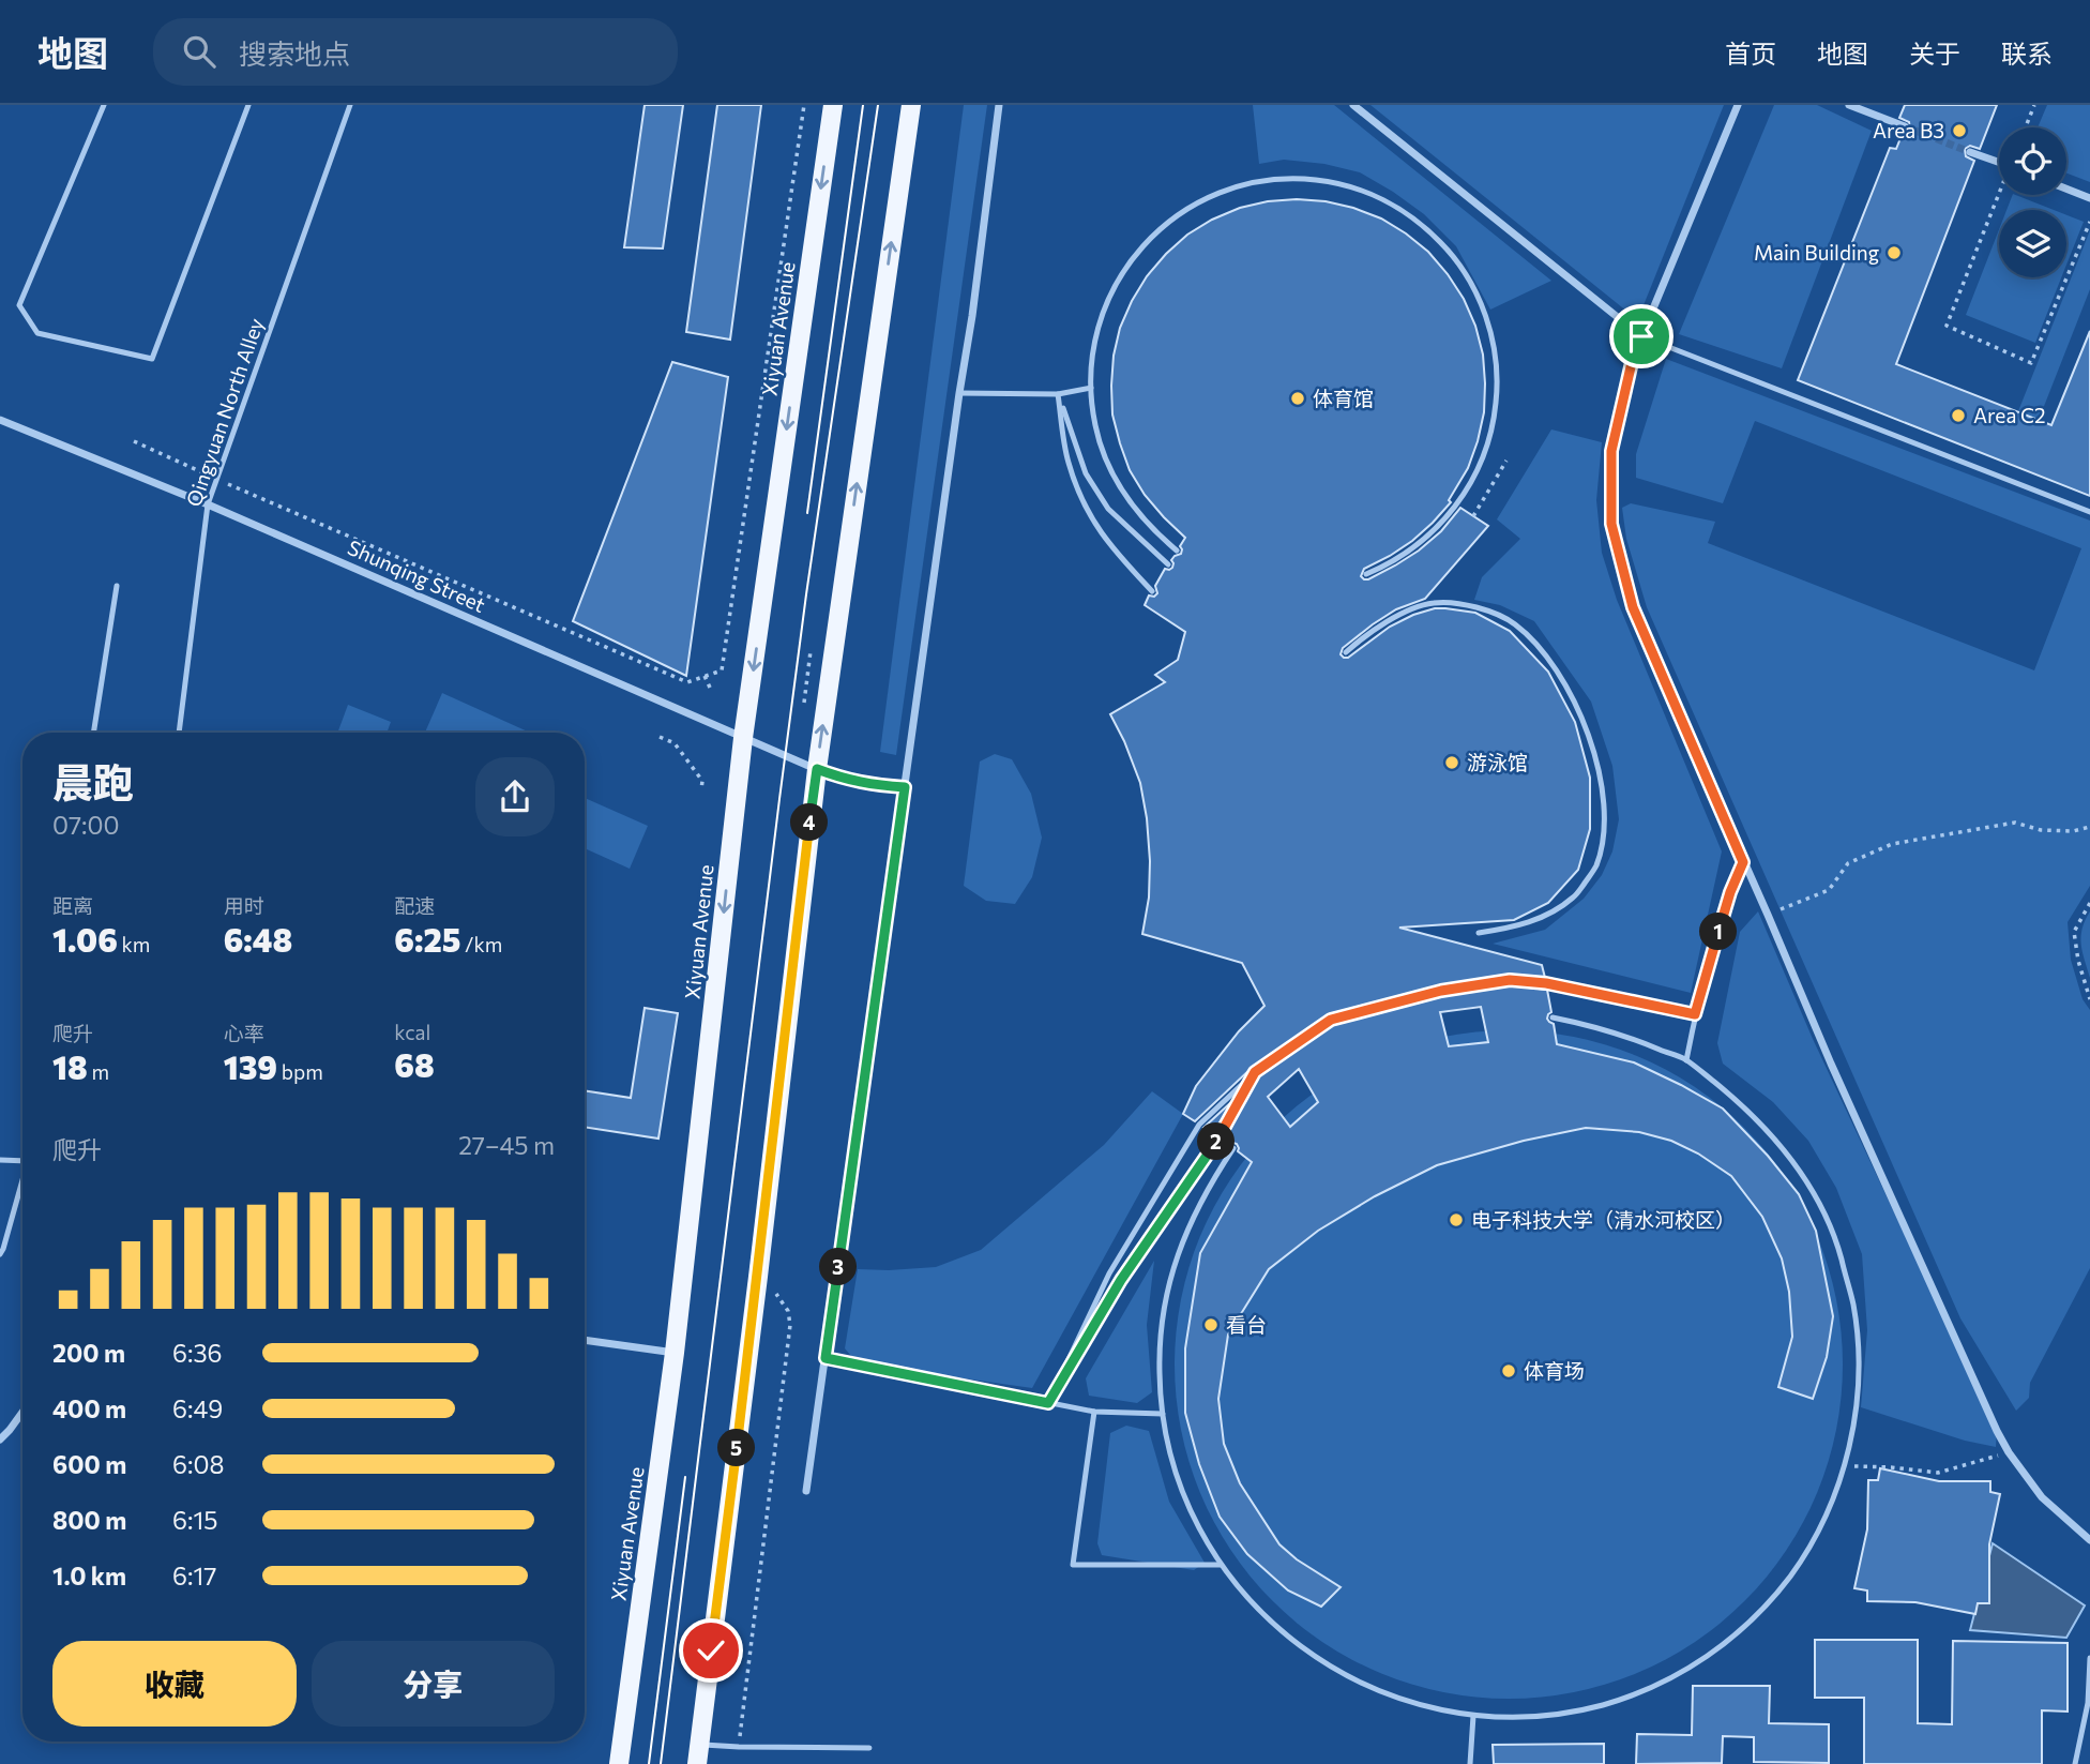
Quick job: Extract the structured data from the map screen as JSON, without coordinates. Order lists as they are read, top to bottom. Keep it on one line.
{"streets":{"main road":["Xiyuan Avenue"],"street":["Shunqing Street"],"lane":["Qingyuan North Alley"]},"crossings":[["Xiyuan Avenue","Shunqing Street"],["Qingyuan North Alley","Shunqing Street"]],"places":["Area B3","Main Building","体育馆","Area C2","游泳馆","电子科技大学（清水河校区）","看台","体育场"],"page":{"header":"地图","search":"搜索地点","nav":["首页","地图","关于","联系"],"heading":["晨跑","07:00"],"pins":["4","1","2","3","5"],"stats":[["距离","1.06 km"],["用时","6:48"],["配速","6:25 /km"],["爬升","18 m"],["心率","139 bpm"],["kcal","68"]],"chart":["爬升","27–45 m"],"list":[{"name":"200 m","note":"6:36"},{"name":"400 m","note":"6:49"},{"name":"600 m","note":"6:08"},{"name":"800 m","note":"6:15"},{"name":"1.0 km","note":"6:17"}],"buttons":["收藏","分享"]}}
